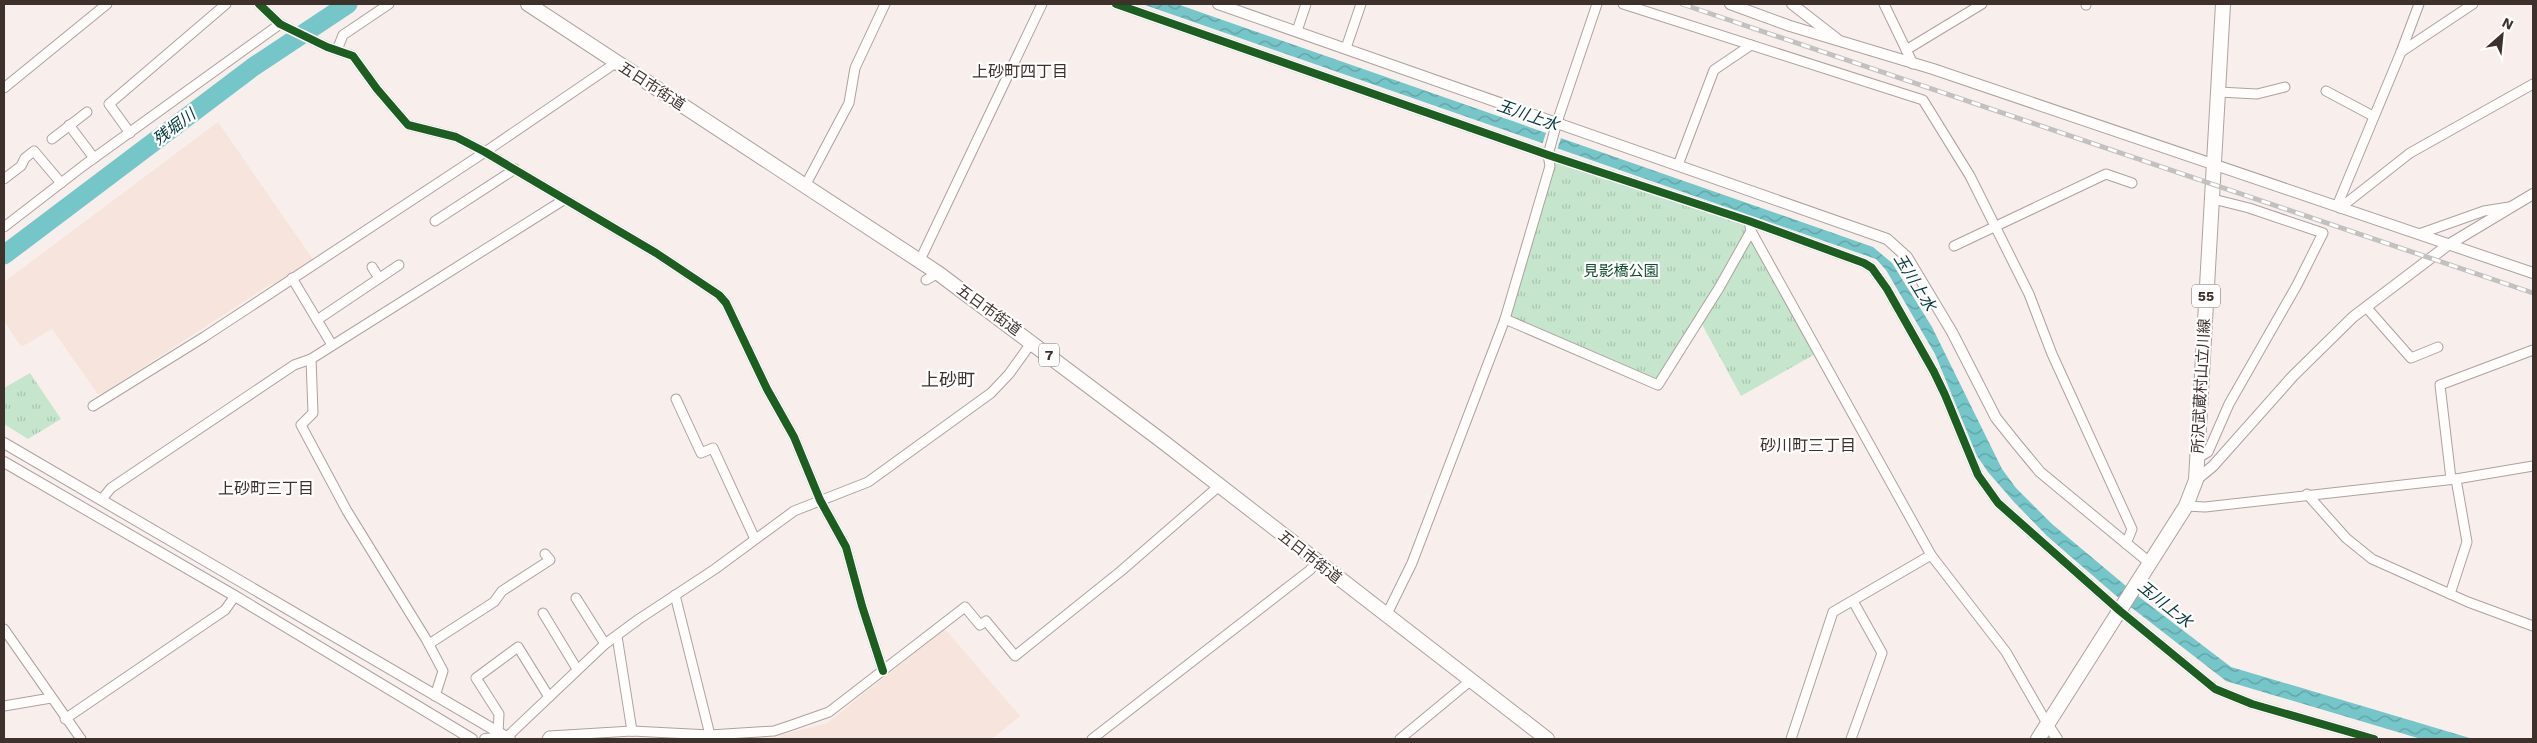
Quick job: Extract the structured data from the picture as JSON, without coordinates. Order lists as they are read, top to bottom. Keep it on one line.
{"streets":{"main road":["五日市街道","55","7","所沢武蔵村山立川線"]},"crossings":[["55","所沢武蔵村山立川線"]],"districts":["上砂町四丁目","上砂町","砂川町三丁目","上砂町三丁目"],"water":["玉川上水","残堀川"],"parks":["見影橋公園"],"north":"top right"}
